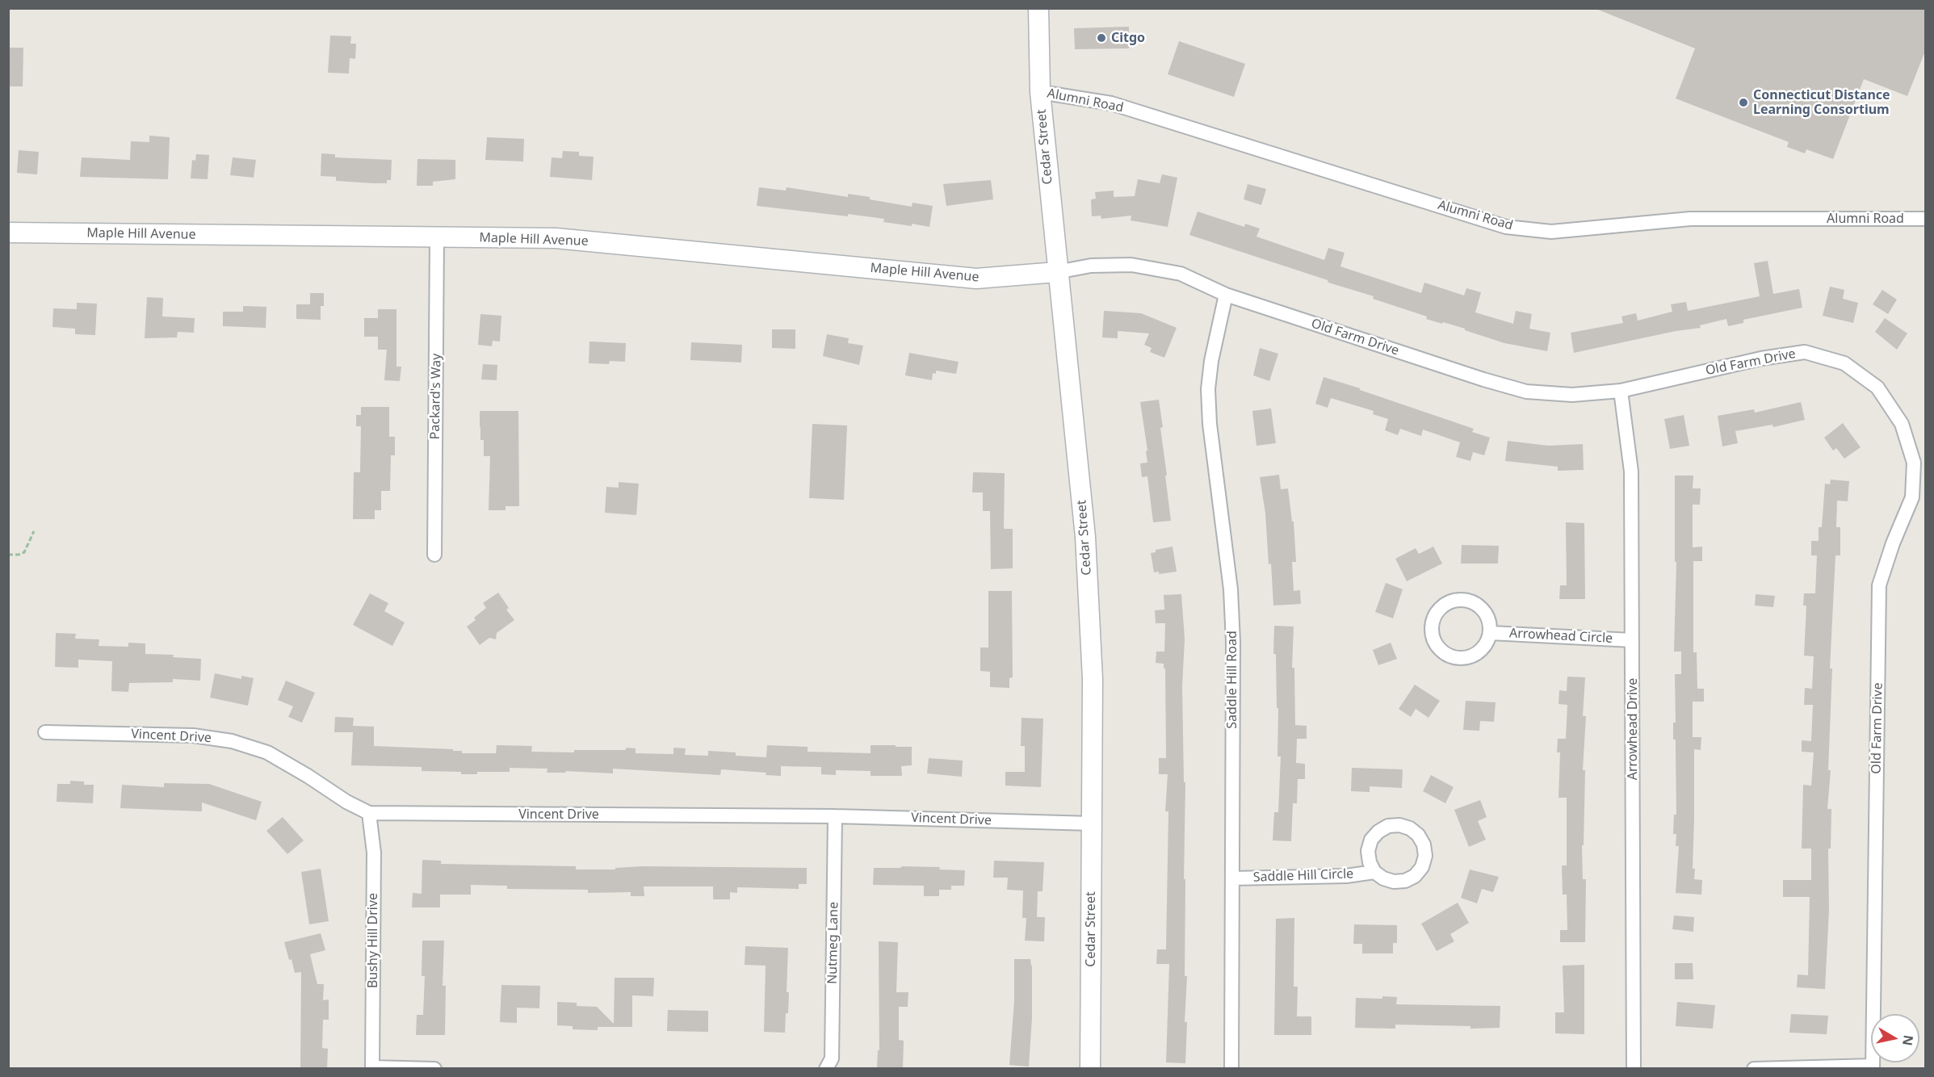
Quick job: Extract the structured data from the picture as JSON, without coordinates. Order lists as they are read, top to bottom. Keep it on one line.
{"streets":{"main road":["Cedar Street","Maple Hill Avenue"],"street":["Alumni Road","Old Farm Drive","Packard's Way","Arrowhead Circle","Saddle Hill Road","Arrowhead Drive","Vincent Drive","Saddle Hill Circle","Bushy Hill Drive","Nutmeg Lane"]},"crossings":[["Alumni Road","Cedar Street"],["Cedar Street","Maple Hill Avenue"],["Cedar Street","Old Farm Drive"],["Cedar Street","Vincent Drive"],["Maple Hill Avenue","Old Farm Drive"],["Maple Hill Avenue","Packard's Way"],["Old Farm Drive","Saddle Hill Road"],["Old Farm Drive","Arrowhead Drive"],["Arrowhead Circle","Arrowhead Drive"],["Saddle Hill Road","Saddle Hill Circle"],["Vincent Drive","Bushy Hill Drive"],["Vincent Drive","Nutmeg Lane"]],"places":["Citgo","Connecticut Distance Learning Consortium"],"north":"right"}
